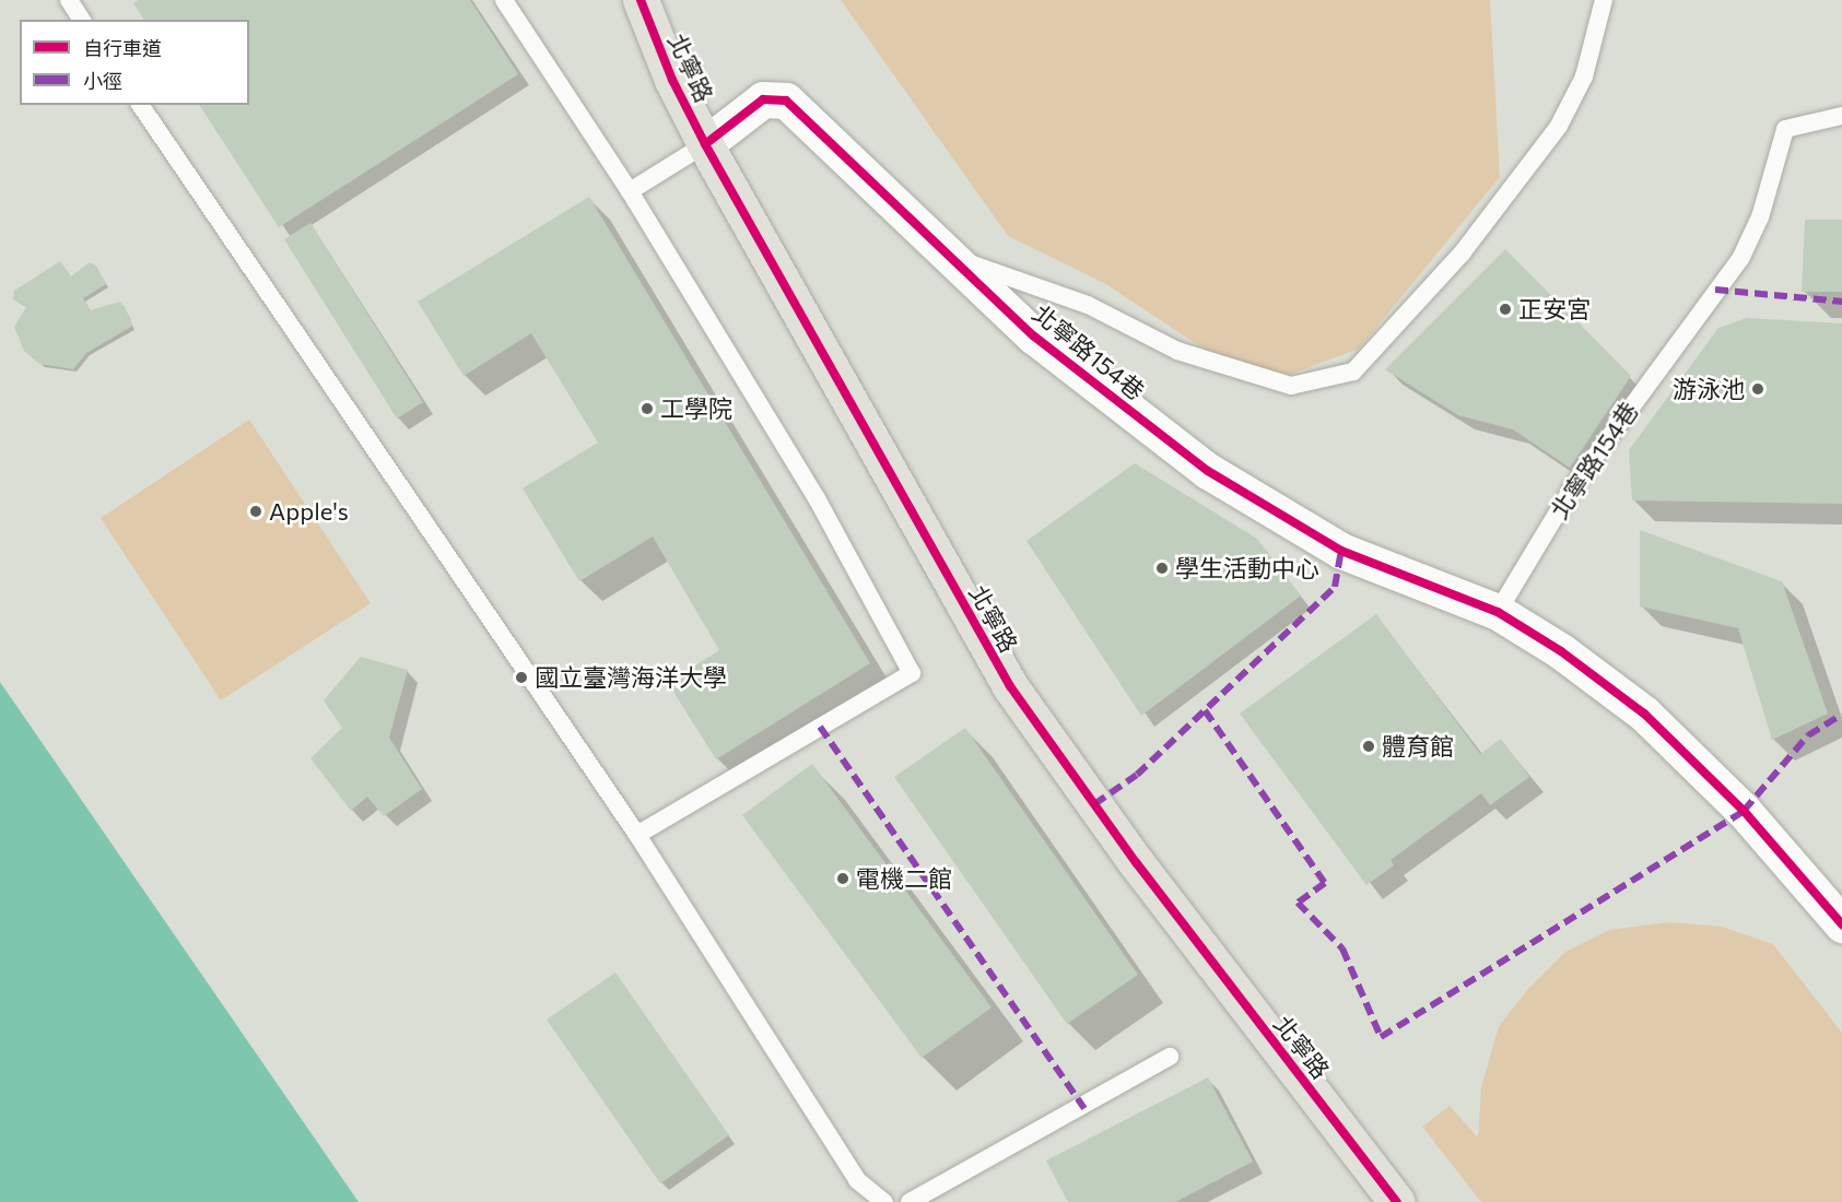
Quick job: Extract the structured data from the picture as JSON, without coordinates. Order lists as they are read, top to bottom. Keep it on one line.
{"streets":{"main road":["北寧路"],"street":["北寧路154巷"]},"crossings":[["北寧路","北寧路154巷"]],"places":["正安宮","游泳池","工學院","Apple's","學生活動中心","國立臺灣海洋大學","體育館","電機二館"],"legend":["自行車道","小徑"]}
